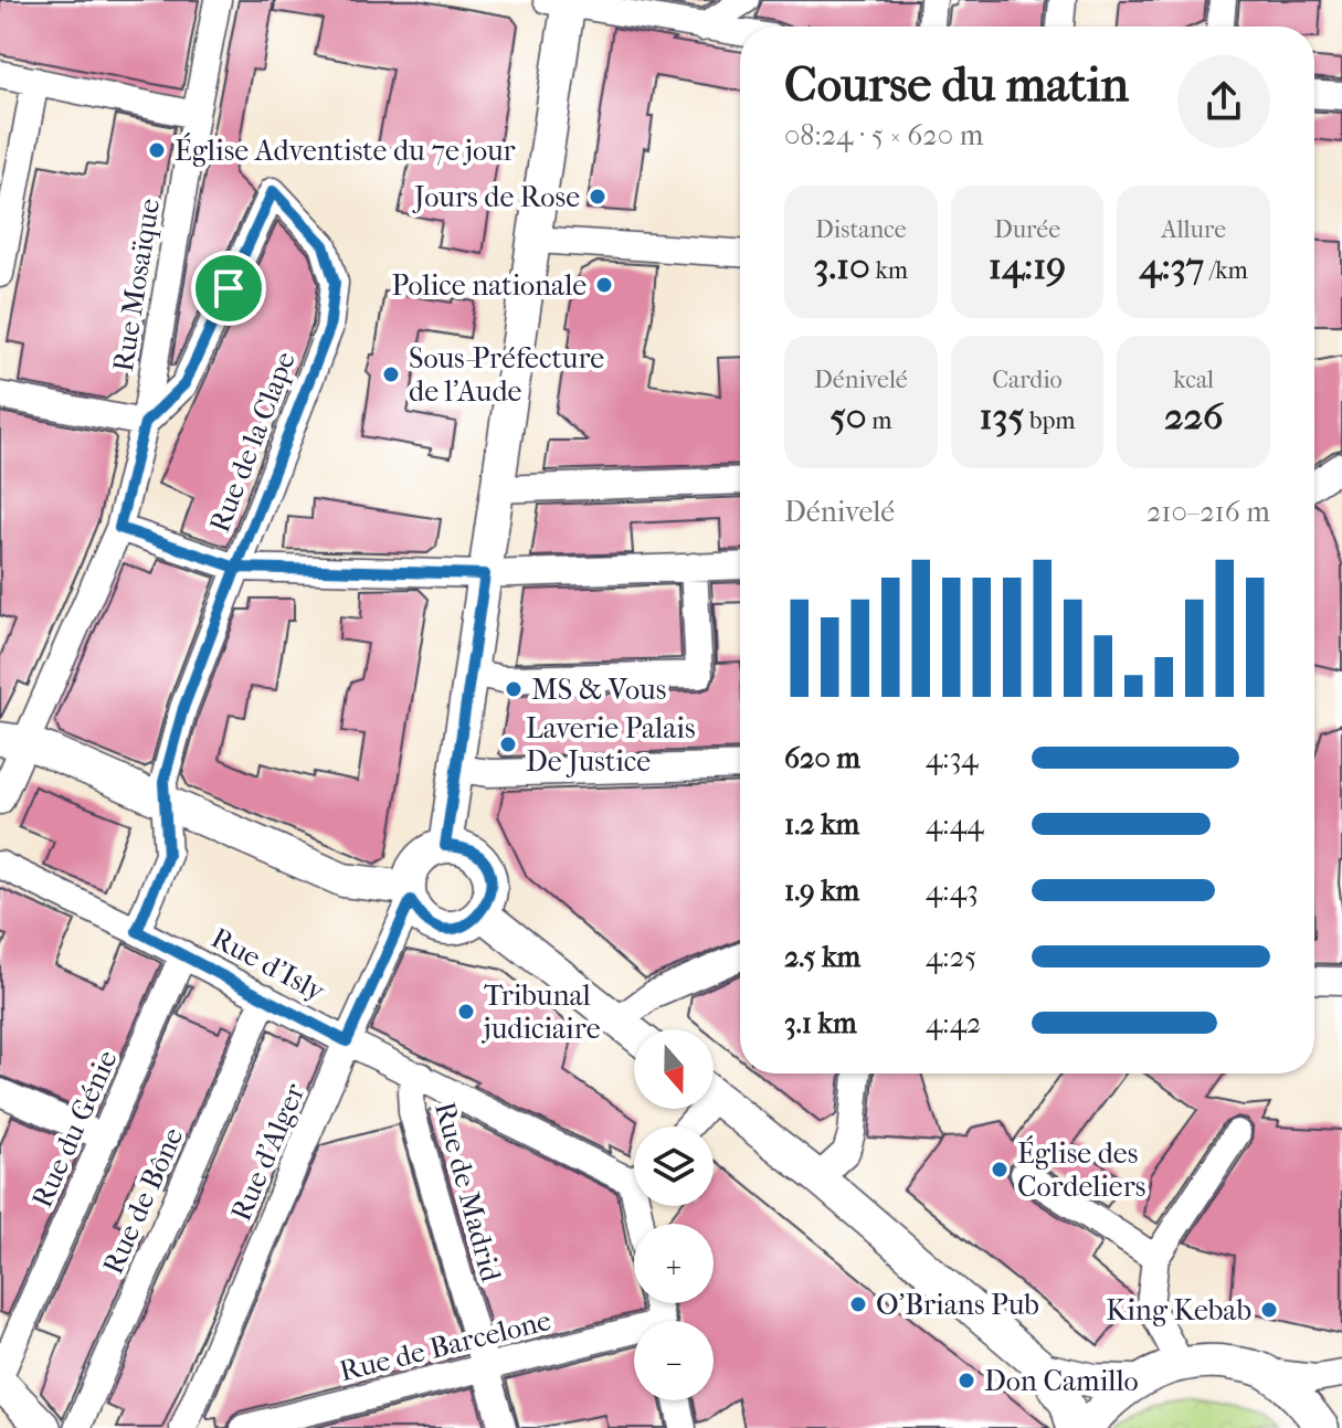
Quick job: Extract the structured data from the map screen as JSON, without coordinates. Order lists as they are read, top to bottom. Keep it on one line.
{"streets":{"street":["Rue Mosaïque","Rue de la Clape","Rue d'Isly","Rue du Génie","Rue d'Alger","Rue de Madrid","Rue de Bône","Rue de Barcelone"]},"crossings":[["Rue Mosaïque","Rue de la Clape"],["Rue de la Clape","Rue d'Isly"],["Rue d'Isly","Rue du Génie"],["Rue d'Isly","Rue d'Alger"],["Rue d'Isly","Rue de Madrid"],["Rue d'Isly","Rue de Bône"],["Rue de Madrid","Rue de Barcelone"]],"places":["Église Adventiste du 7e jour","Jours de Rose","Police nationale","Sous-Préfecture de l'Aude","MS & Vous","Laverie Palais De Justice","Tribunal judiciaire","Église des Cordeliers","O'Brians Pub","King Kebab","Don Camillo"],"north":"bottom","page":{"heading":["Course du matin","08:24 · 5 × 620 m"],"stats":[["Distance","3.10 km"],["Durée","14:19"],["Allure","4:37 /km"],["Dénivelé","50 m"],["Cardio","135 bpm"],["kcal","226"]],"chart":["Dénivelé","210–216 m"],"list":[{"name":"620 m","note":"4:34"},{"name":"1.2 km","note":"4:44"},{"name":"1.9 km","note":"4:43"},{"name":"2.5 km","note":"4:25"},{"name":"3.1 km","note":"4:42"}],"map_buttons":["+","−"]}}
